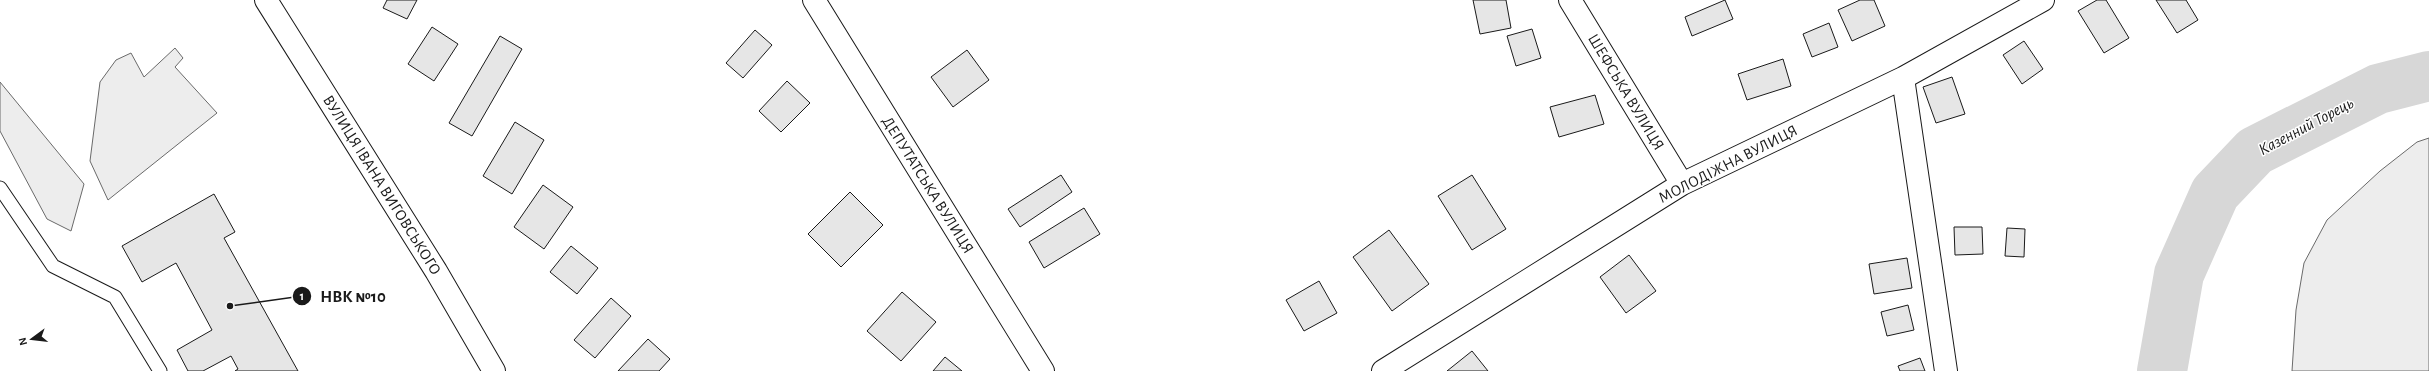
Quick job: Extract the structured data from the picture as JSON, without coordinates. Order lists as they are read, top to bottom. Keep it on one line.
{"streets":{"street":["ШЕФСЬКА ВУЛИЦЯ","МОЛОДІЖНА ВУЛИЦЯ","ВУЛИЦЯ ІВАНА ВИГОВСЬКОГО","ДЕПУТАТСЬКА ВУЛИЦЯ"]},"crossings":[["ШЕФСЬКА ВУЛИЦЯ","МОЛОДІЖНА ВУЛИЦЯ"]],"water":["Казенний Торець"],"places":["НВК №10"],"north":"left"}
